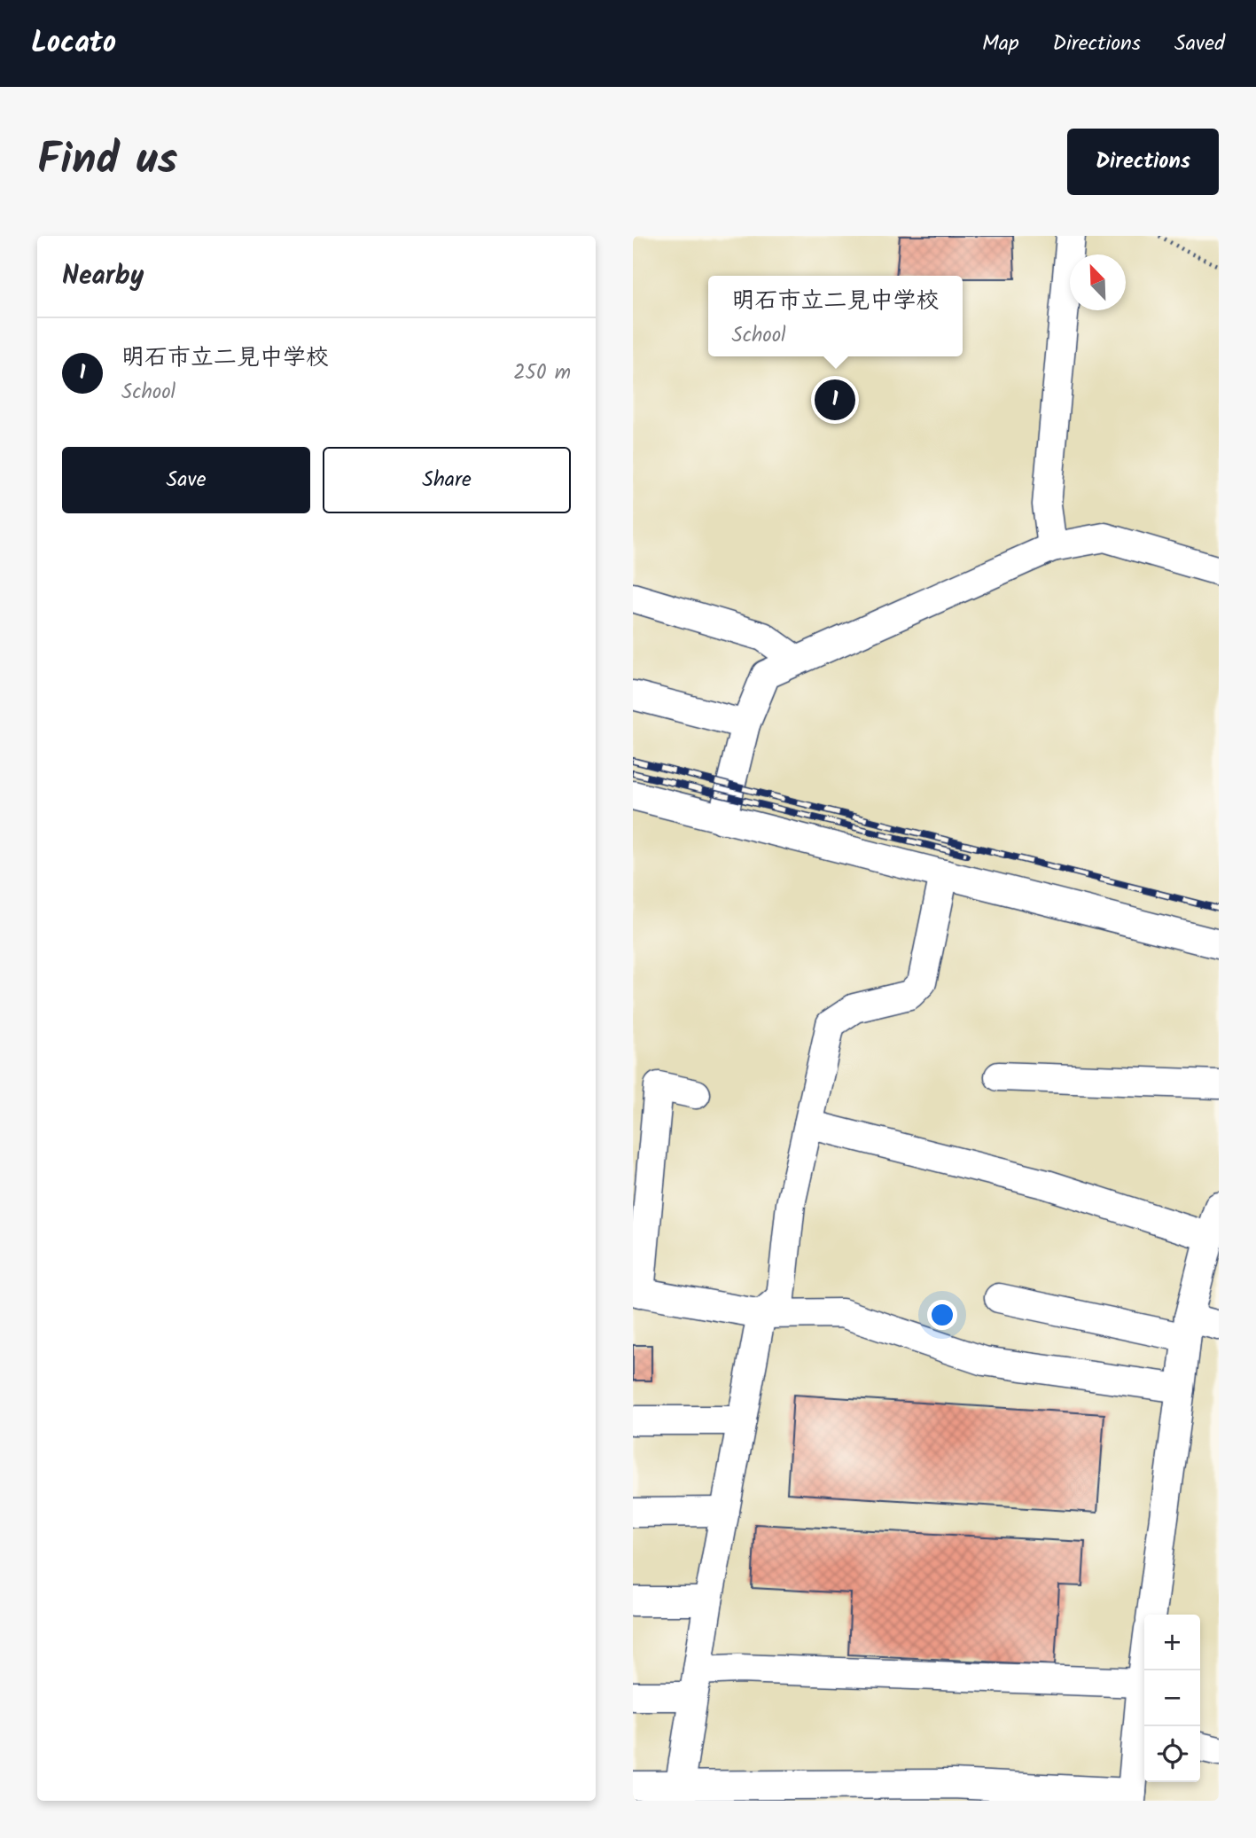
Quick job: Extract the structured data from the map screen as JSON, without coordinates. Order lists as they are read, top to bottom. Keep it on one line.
{"north":"top left","page":{"header":"Locato","nav":["Map","Directions","Saved"],"title":"Find us","buttons":["Directions",["Save","Share"]],"heading":"Nearby","popup":["明石市立二見中学校","School"],"list":[{"mark":"1","name":"明石市立二見中学校","note":"School","value":"250 m"}],"pins":"1","map_buttons":["+","−"]}}
